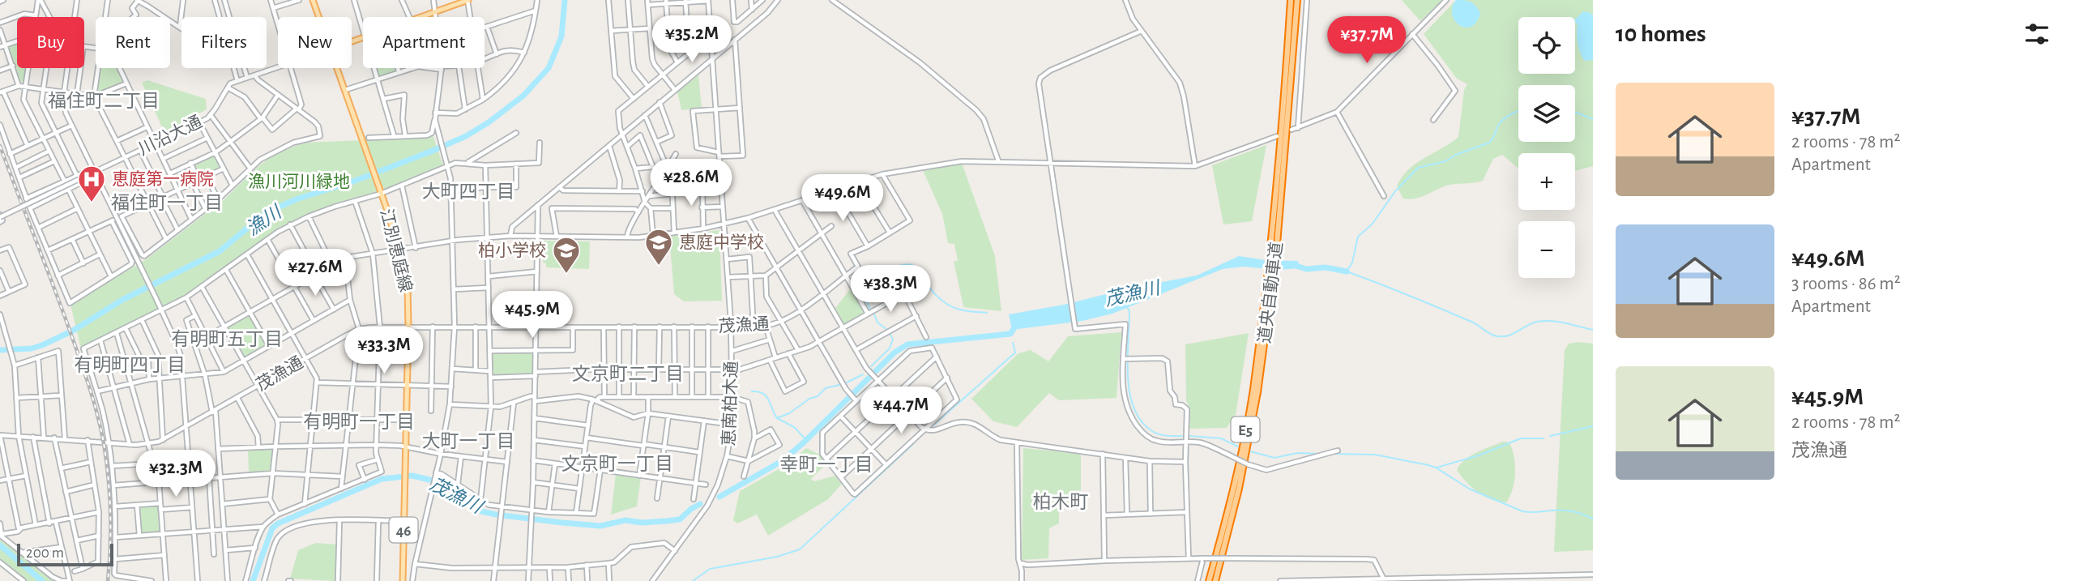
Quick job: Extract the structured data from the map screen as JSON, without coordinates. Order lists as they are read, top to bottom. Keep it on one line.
{"streets":{"highway":["道央自動車道","E5"],"main road":["江別恵庭線","46"],"street":["川沿大通","茂漁通","恵南柏木通"]},"crossings":[["江別恵庭線","茂漁通"],["茂漁通","恵南柏木通"]],"districts":["福住町二丁目","大町四丁目","福住町一丁目","有明町五丁目","有明町四丁目","文京町二丁目","有明町一丁目","大町一丁目","文京町一丁目","幸町一丁目","柏木町"],"water":["漁川","茂漁川"],"parks":["漁川河川緑地"],"places":{"hospital":["恵庭第一病院"],"school or university":["恵庭中学校","柏小学校"]},"scale_bar":"200 m","page":{"heading":"10 homes","price":["¥35.2M","¥37.7M","¥28.6M","¥49.6M","¥27.6M","¥38.3M","¥45.9M","¥33.3M","¥44.7M","¥32.3M"],"map_buttons":["+","−"],"chip":["Buy","Rent","Filters","New","Apartment"],"list":[{"name":"¥37.7M","note":"2 rooms · 78 m² · Apartment"},{"name":"¥49.6M","note":"3 rooms · 86 m² · Apartment"},{"name":"¥45.9M","note":"2 rooms · 78 m² · 茂漁通"}],"scale":"200 m"}}
